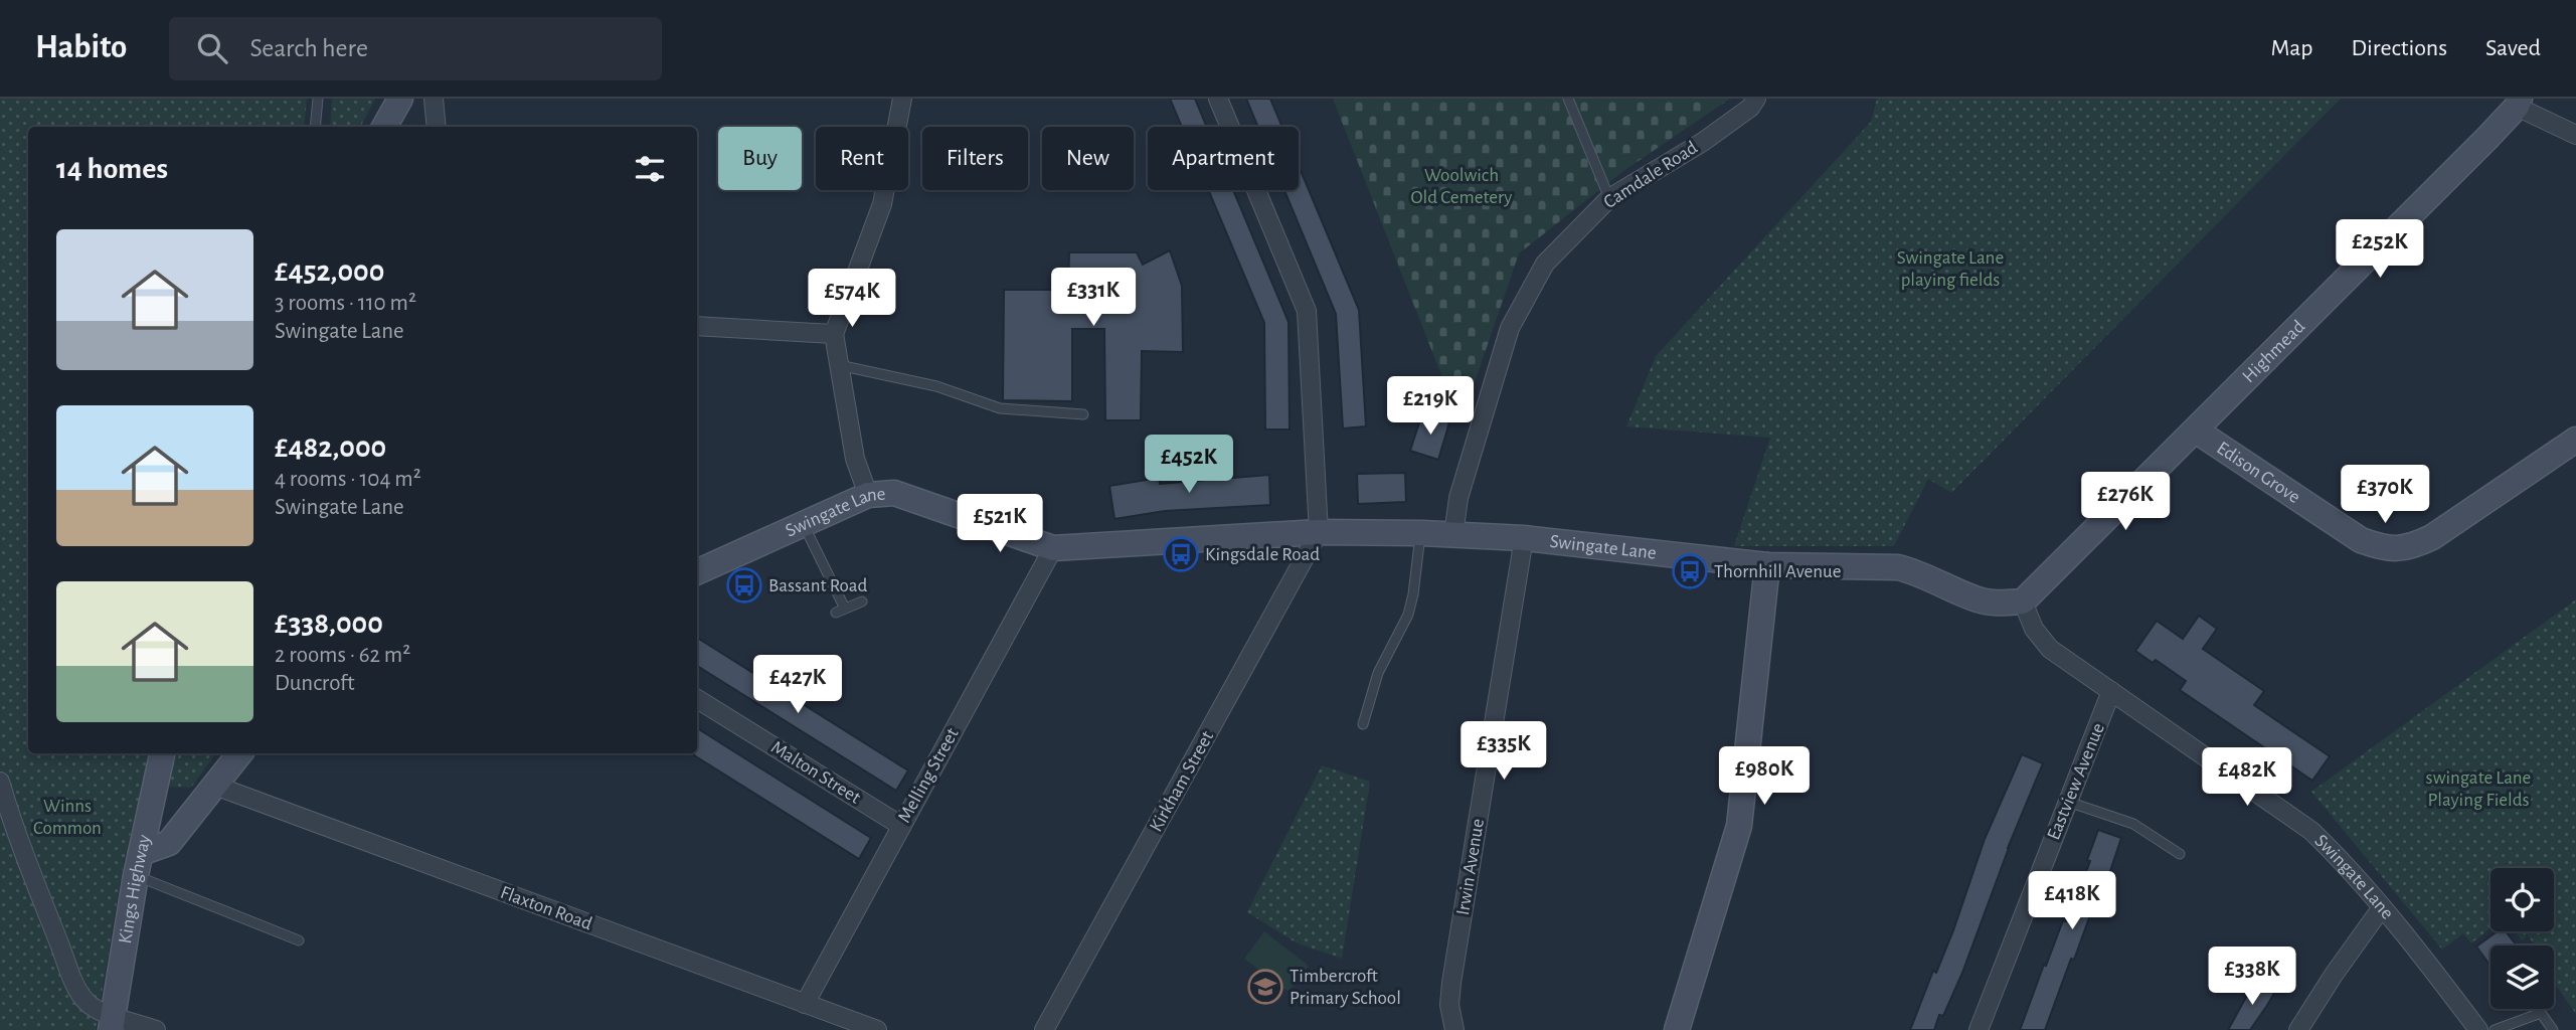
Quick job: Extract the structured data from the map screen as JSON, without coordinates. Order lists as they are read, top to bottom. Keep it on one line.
{"streets":{"street":["Camdale Road","Highmead","Edison Grove","Swingate Lane","Malton Street","Melling Street","Kirkham Street","Eastview Avenue","Irwin Avenue","Kings Highway","Flaxton Road"]},"crossings":[["Camdale Road","Swingate Lane"],["Highmead","Edison Grove"],["Highmead","Swingate Lane"],["Swingate Lane","Melling Street"],["Swingate Lane","Kirkham Street"],["Swingate Lane","Eastview Avenue"],["Swingate Lane","Irwin Avenue"],["Malton Street","Melling Street"],["Melling Street","Flaxton Road"]],"parks":["Woolwich Old Cemetery","Swingate Lane playing fields","swingate Lane Playing Fields","Winns Common"],"places":{"bus stop":["Kingsdale Road","Thornhill Avenue","Bassant Road"],"school or university":["Timbercroft Primary School"]},"page":{"header":"Habito","search":"Search here","nav":["Map","Directions","Saved"],"chip":["Buy","Rent","Filters","New","Apartment"],"heading":"14 homes","list":[{"name":"£452,000","note":"3 rooms · 110 m² · Swingate Lane"},{"name":"£482,000","note":"4 rooms · 104 m² · Swingate Lane"},{"name":"£338,000","note":"2 rooms · 62 m² · Duncroft"}],"price":["£252K","£331K","£574K","£219K","£452K","£370K","£276K","£521K","£427K","£335K","£980K","£482K","£418K","£338K"]}}
